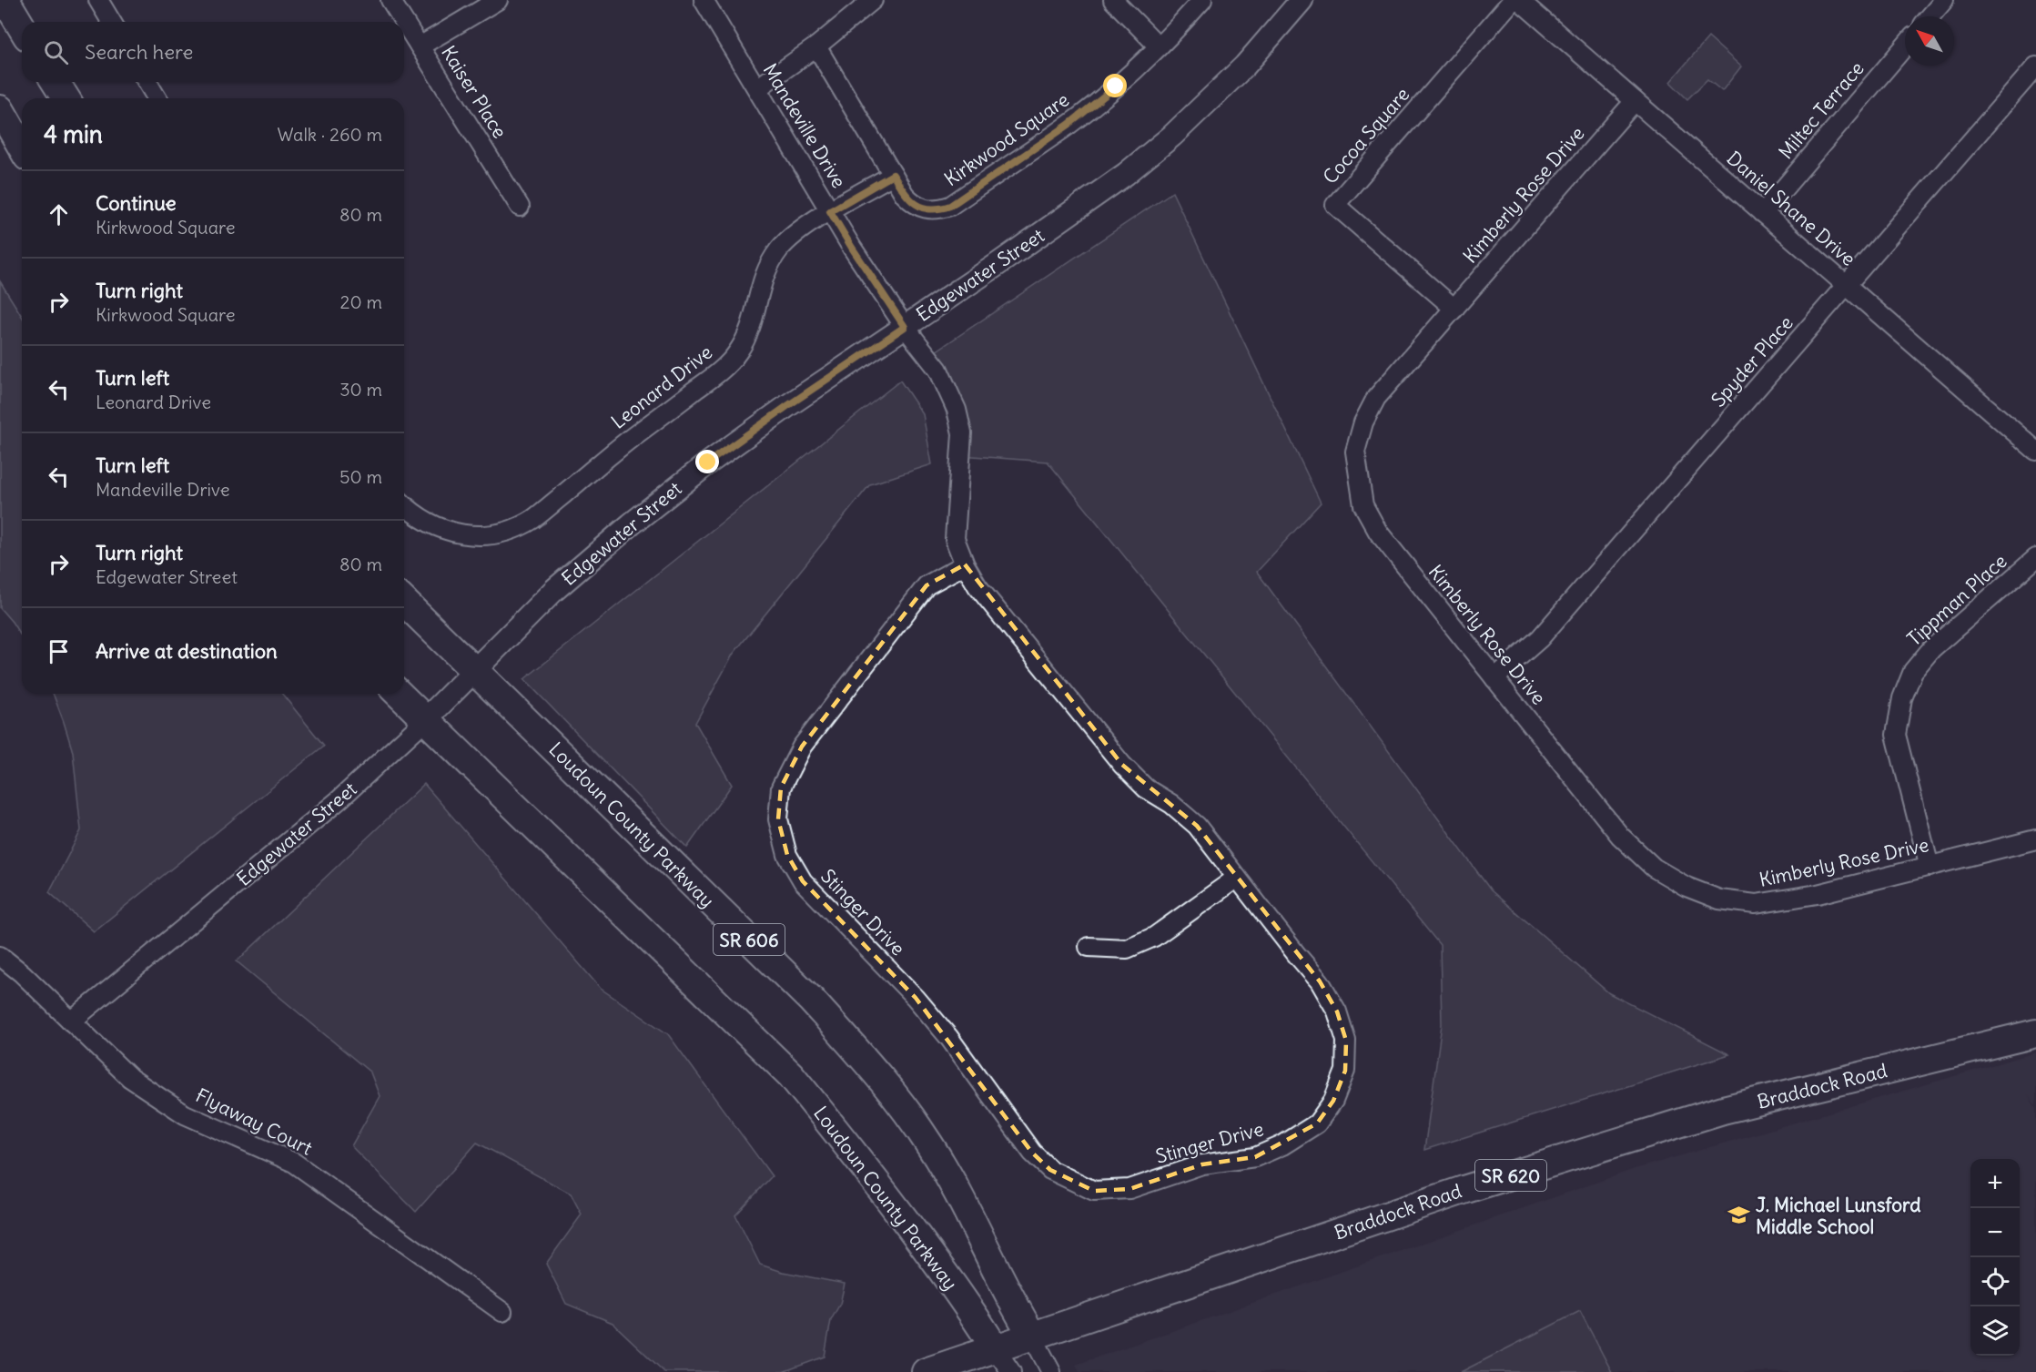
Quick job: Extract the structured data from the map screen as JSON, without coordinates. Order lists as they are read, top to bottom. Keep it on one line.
{"streets":{"main road":["Loudoun County Parkway","SR 606","Braddock Road","SR 620"],"street":["Kaiser Place","Miltec Terrace","Mandeville Drive","Cocoa Square","Kirkwood Square","Kimberly Rose Drive","Daniel Shane Drive","Edgewater Street","Spyder Place","Leonard Drive","Tippman Place","Stinger Drive","Flyaway Court"]},"crossings":[["Miltec Terrace","Daniel Shane Drive"],["Mandeville Drive","Edgewater Street"],["Mandeville Drive","Leonard Drive"],["Mandeville Drive","Stinger Drive"],["Cocoa Square","Kimberly Rose Drive"],["Kirkwood Square","Leonard Drive"],["Kimberly Rose Drive","Daniel Shane Drive"],["Kimberly Rose Drive","Spyder Place"],["Kimberly Rose Drive","Tippman Place"],["Daniel Shane Drive","Spyder Place"],["Edgewater Street","Loudoun County Parkway"],["Edgewater Street","Stinger Drive"],["Edgewater Street","Flyaway Court"],["Loudoun County Parkway","Braddock Road"]],"places":{"school or university":["J. Michael Lunsford Middle School"]},"north":"top left","page":{"search":"Search here","heading":["4 min","Walk · 260 m"],"list":[["Continue","Kirkwood Square","80 m"],["Turn right","Kirkwood Square","20 m"],["Turn left","Leonard Drive","30 m"],["Turn left","Mandeville Drive","50 m"],["Turn right","Edgewater Street","80 m"],"Arrive at destination"],"map_buttons":["+","−"]}}
